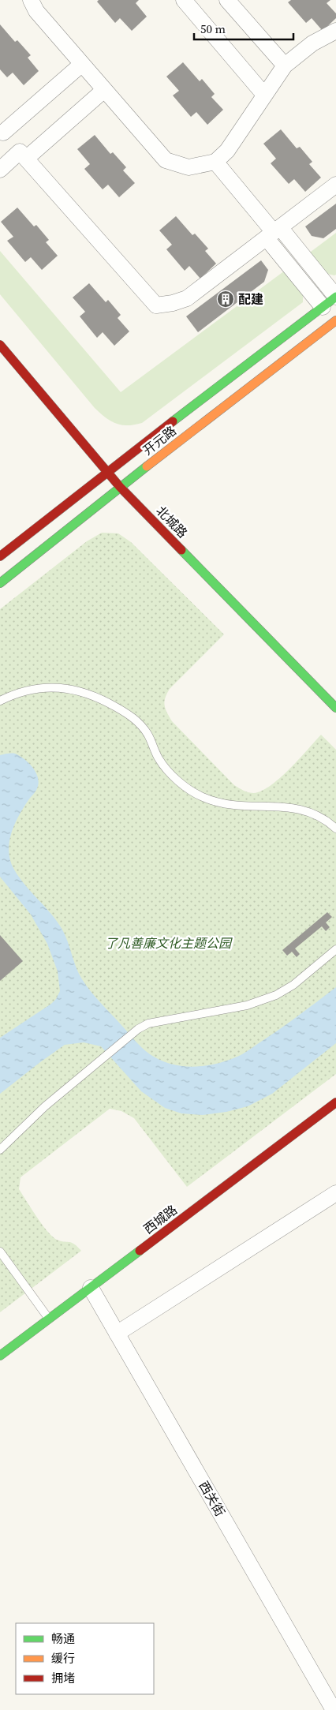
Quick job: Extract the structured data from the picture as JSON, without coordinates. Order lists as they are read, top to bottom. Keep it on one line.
{"streets":{"street":["开元路","北城路","西城路","西关街"]},"crossings":[["开元路","北城路"],["西城路","西关街"]],"parks":["了凡善廉文化主题公园"],"places":{"building":["配建"]},"legend":["畅通","缓行","拥堵"],"scale_bar":"50 m"}
